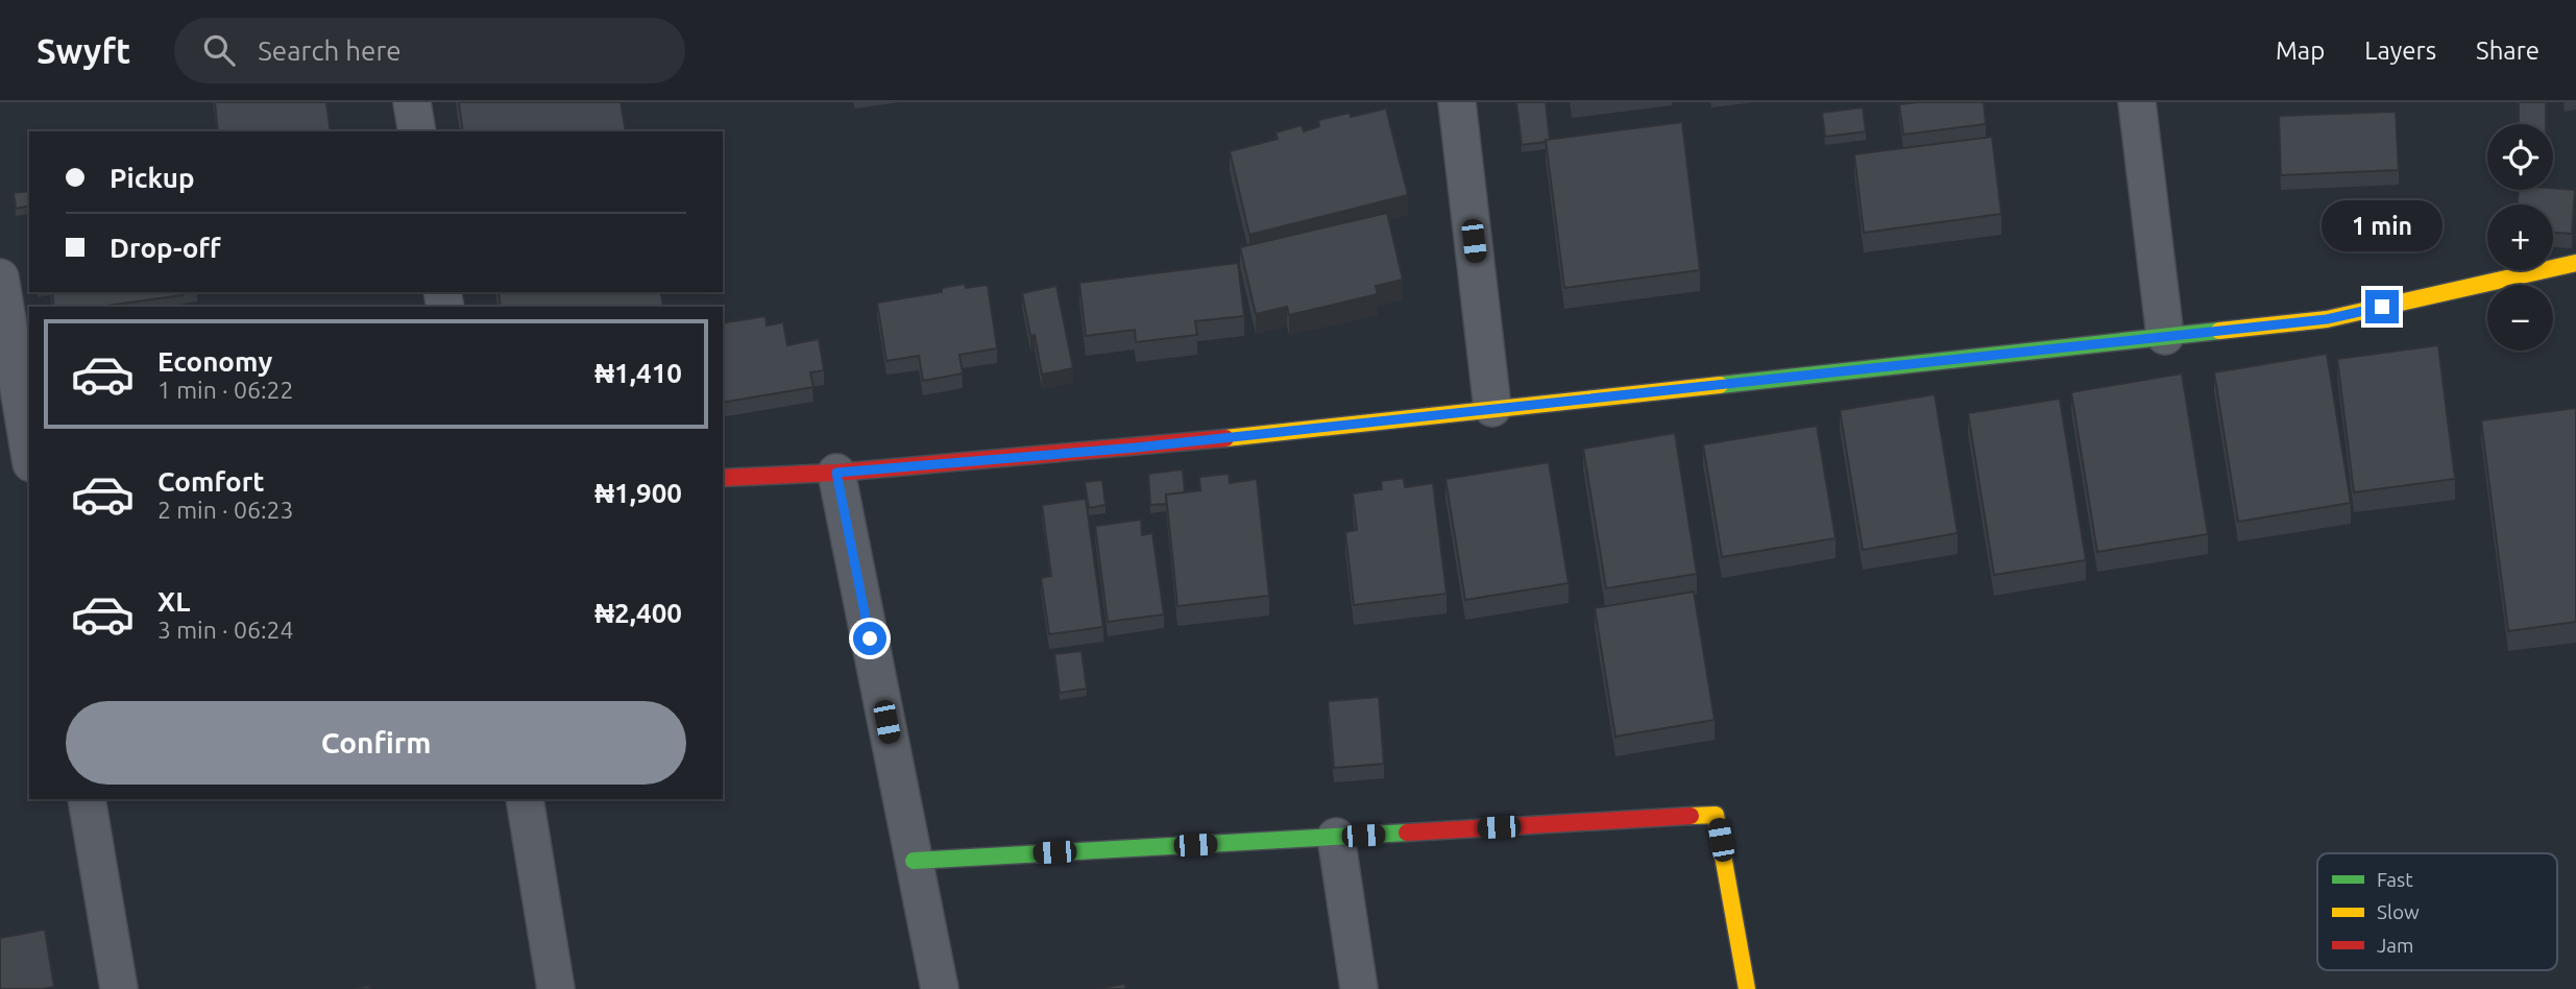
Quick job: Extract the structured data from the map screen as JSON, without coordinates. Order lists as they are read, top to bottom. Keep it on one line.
{"legend":["Fast","Slow","Jam"],"page":{"header":"Swyft","search":"Search here","nav":["Map","Layers","Share"],"map_buttons":["+","−"],"banner":["Pickup","Drop-off"],"bubble":"1 min","list":[{"name":"Economy","note":"1 min · 06:22","value":"₦1,410"},{"name":"Comfort","note":"2 min · 06:23","value":"₦1,900"},{"name":"XL","note":"3 min · 06:24","value":"₦2,400"}],"buttons":"Confirm"}}
